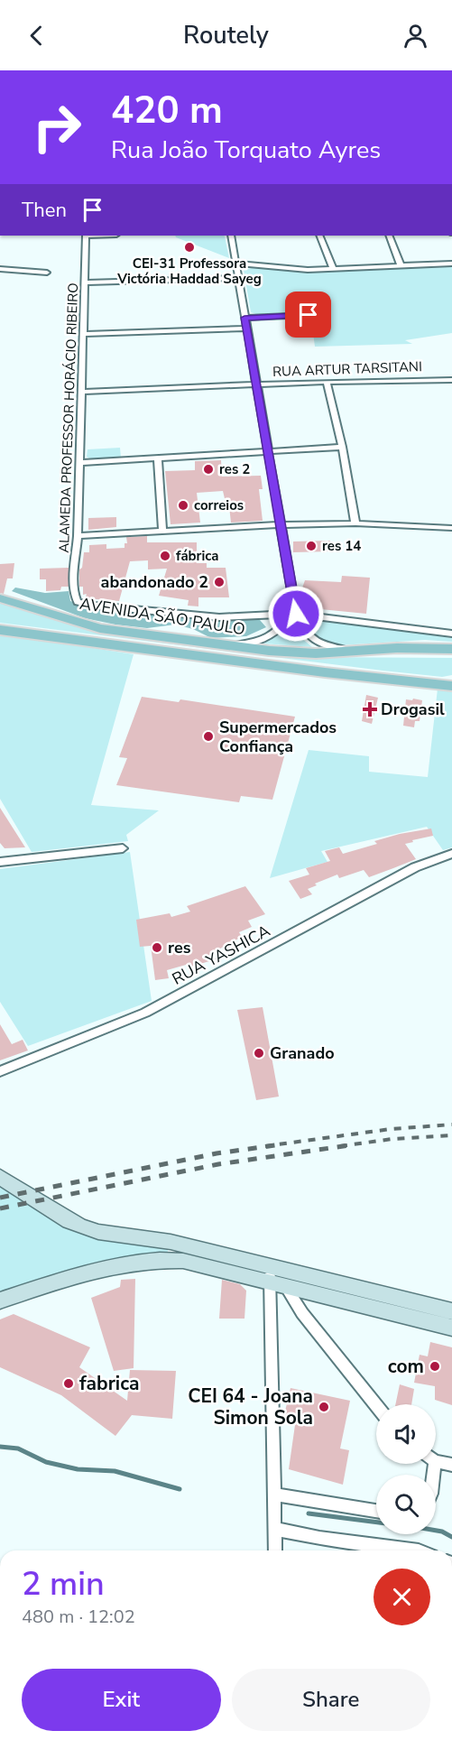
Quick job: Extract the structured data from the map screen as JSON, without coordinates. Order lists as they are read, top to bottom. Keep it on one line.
{"streets":{"main road":["AVENIDA SÃO PAULO"],"street":["RUA ARTUR TARSITANI","ALAMEDA PROFESSOR HORÁCIO RIBEIRO","RUA YASHICA"]},"crossings":[["RUA ARTUR TARSITANI","ALAMEDA PROFESSOR HORÁCIO RIBEIRO"]],"places":{"other":["CEI-31 Professora Victória Haddad Sayeg","res 2","correios","res 14","fábrica","abandonado 2","Supermercados Confiança","res","Granado","com","fabrica","CEI 64 - Joana Simon Sola"],"health":["Drogasil"]},"page":{"header":"Routely","turn":["420 m","Rua João Torquato Ayres"],"then":"Then","heading":["2 min","480 m · 12:02"],"buttons":["Exit","Share"]}}
